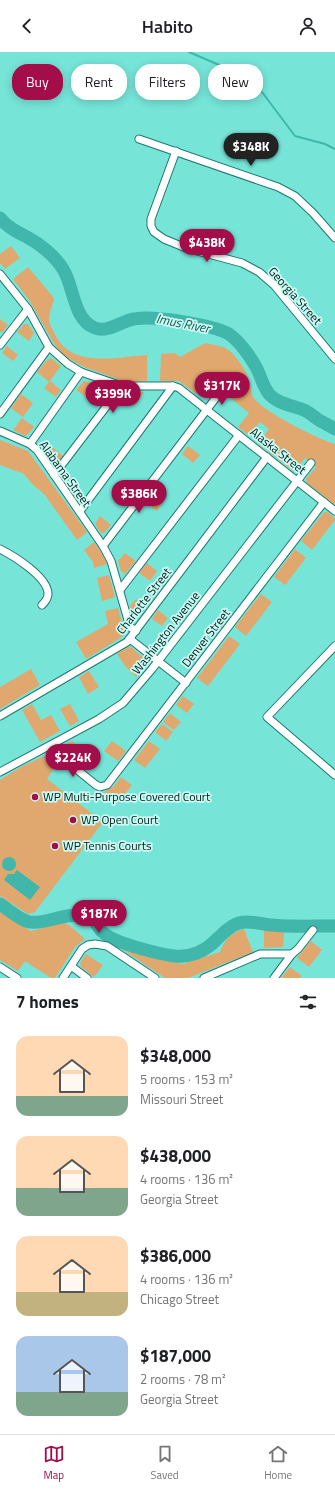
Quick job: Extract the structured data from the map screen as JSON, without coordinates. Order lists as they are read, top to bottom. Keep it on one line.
{"streets":{"street":["Georgia Street","Alaska Street","Alabama Street","Charlotte Street","Washington Avenue","Denver Street"]},"crossings":[["Alaska Street","Charlotte Street"],["Alaska Street","Washington Avenue"],["Alaska Street","Denver Street"],["Alabama Street","Charlotte Street"],["Washington Avenue","Denver Street"]],"water":["Imus River"],"places":["WP Multi-Purpose Covered Court","WP Open Court","WP Tennis Courts"],"page":{"header":"Habito","chip":["Buy","Rent","Filters","New"],"price":["$348K","$438K","$317K","$399K","$386K","$224K","$187K"],"heading":"7 homes","list":[{"name":"$348,000","note":"5 rooms · 153 m² · Missouri Street"},{"name":"$438,000","note":"4 rooms · 136 m² · Georgia Street"},{"name":"$386,000","note":"4 rooms · 136 m² · Chicago Street"},{"name":"$187,000","note":"2 rooms · 78 m² · Georgia Street"}],"tabs":["Map","Saved","Home"]}}
